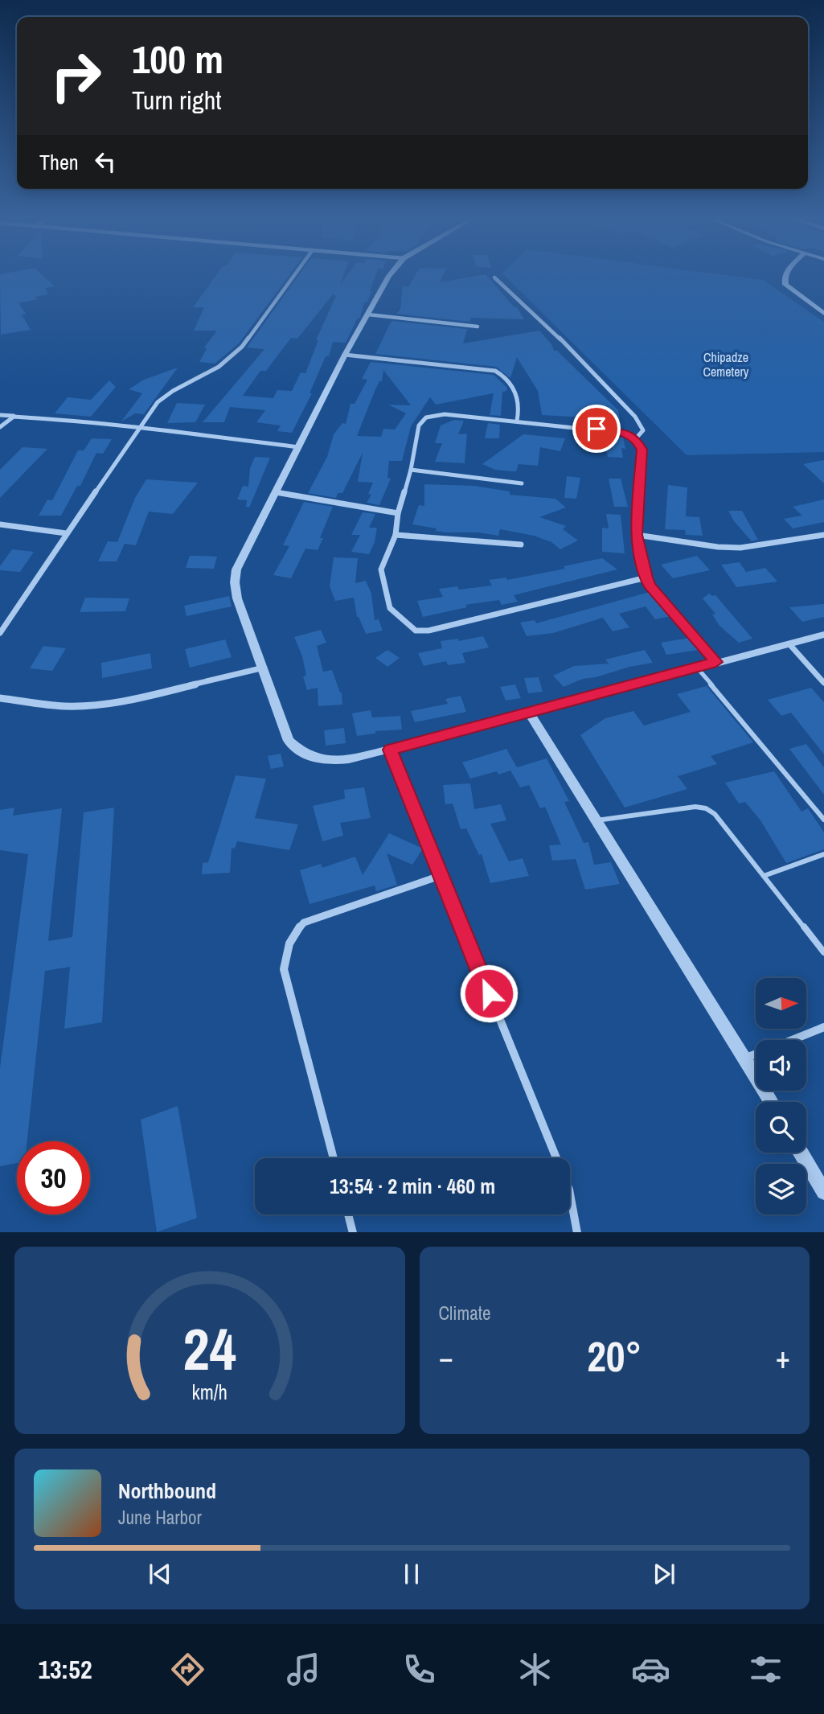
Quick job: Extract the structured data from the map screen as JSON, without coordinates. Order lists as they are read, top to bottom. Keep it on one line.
{"parks":["Chipadze Cemetery"],"north":"right","page":{"turn":["100 m","Turn right"],"then":"Then","limit":"30","trip":"13:54 · 2 min · 460 m","tile":"Climate","heat":["−","20°","+"],"song":["Northbound","June Harbor"],"tabs":"13:52","gauge":["24","km/h"]}}
